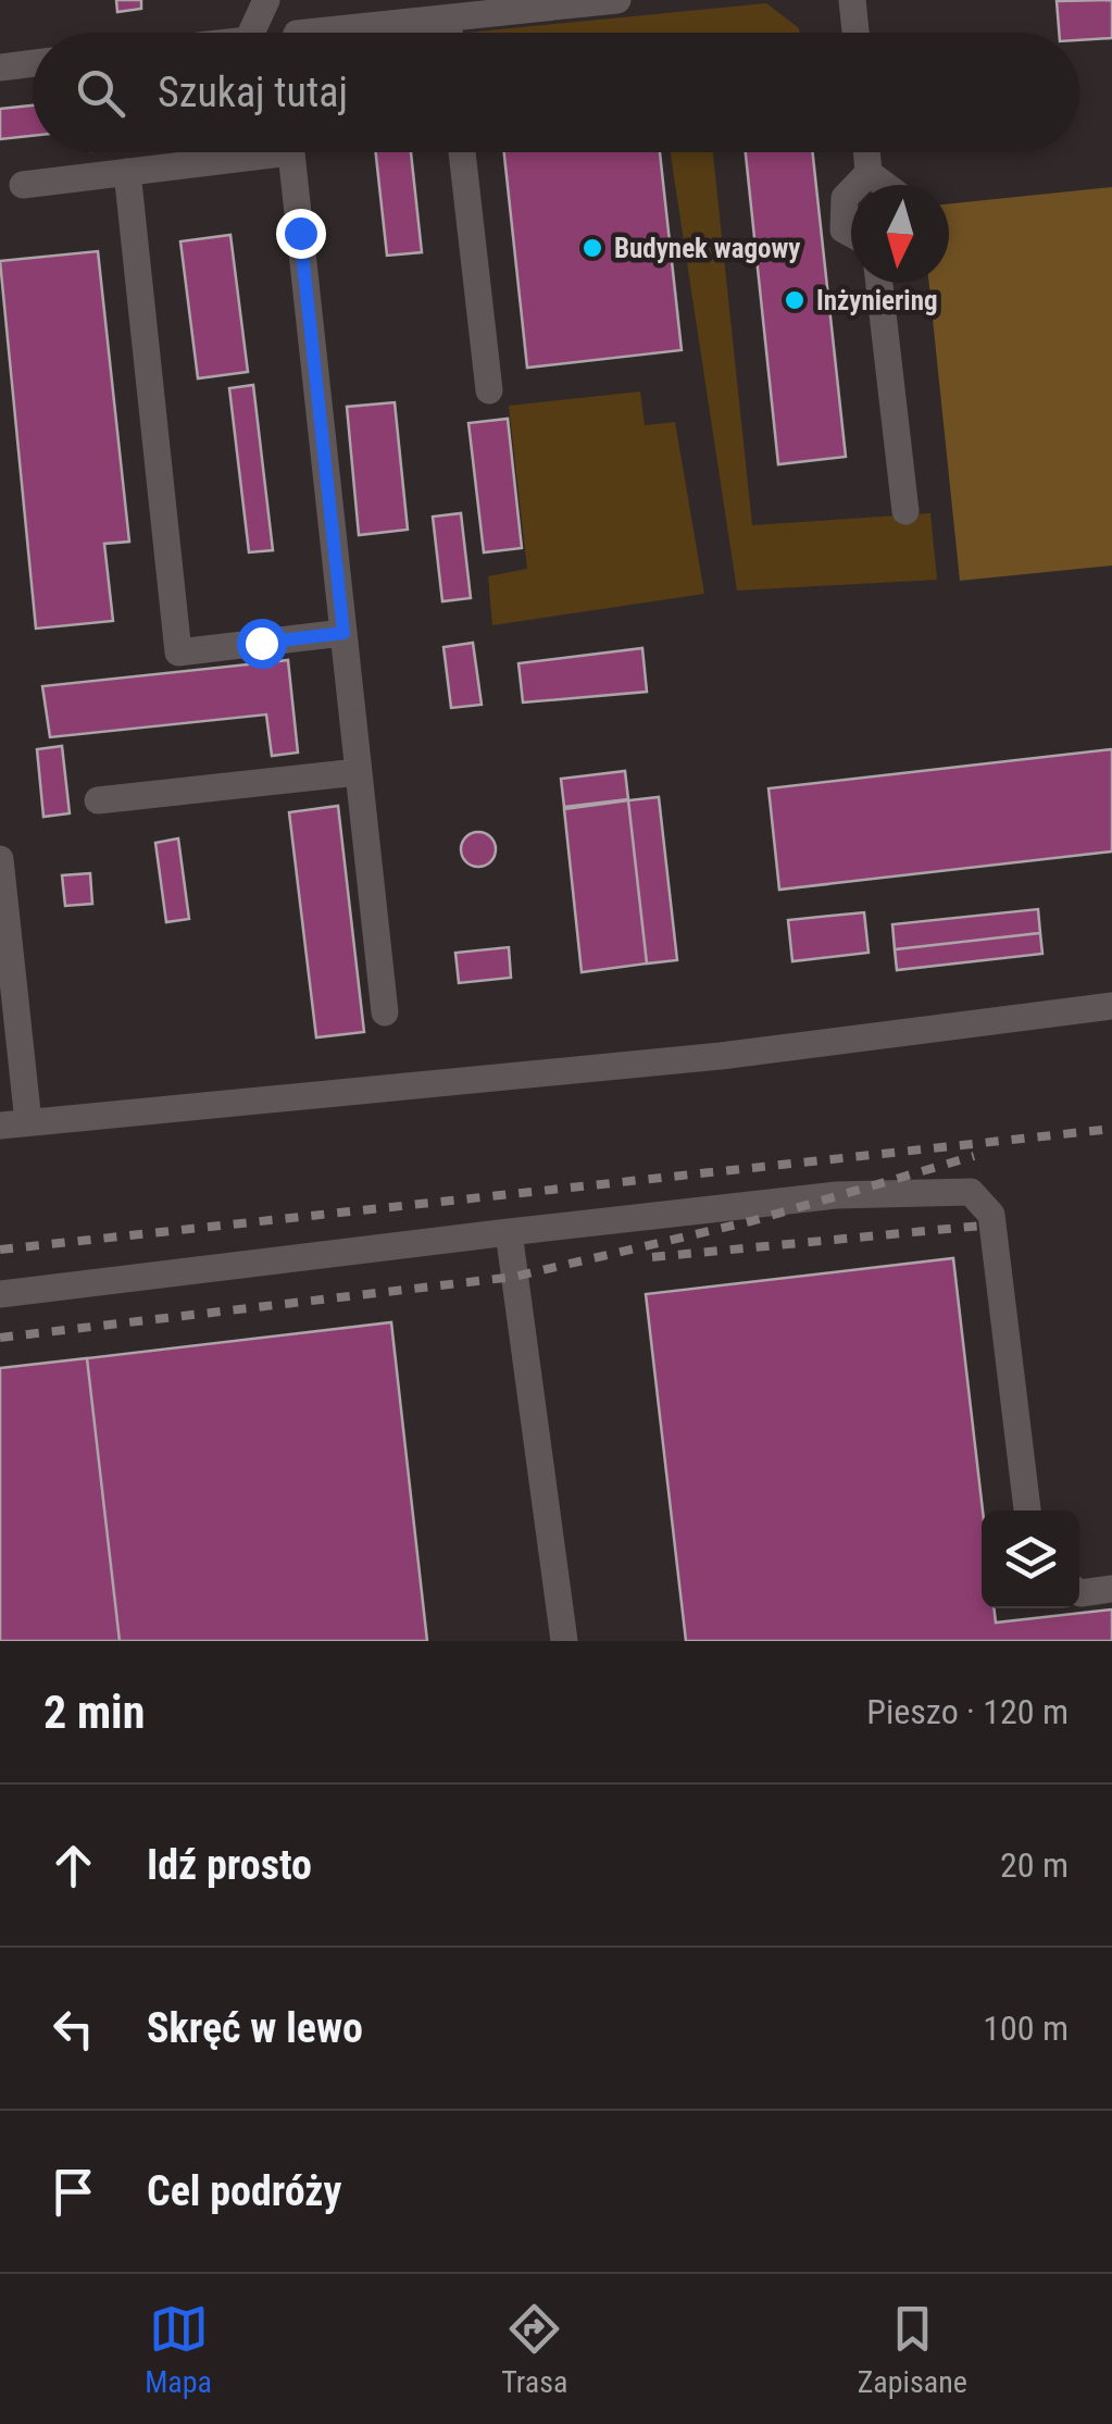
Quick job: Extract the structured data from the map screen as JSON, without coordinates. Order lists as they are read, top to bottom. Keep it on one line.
{"places":["Budynek wagowy","Inżyniering"],"north":"bottom","page":{"search":"Szukaj tutaj","heading":["2 min","Pieszo · 120 m"],"list":[["Idź prosto","20 m"],["Skręć w lewo","100 m"],"Cel podróży"],"nav":["Mapa","Trasa","Zapisane"]}}
